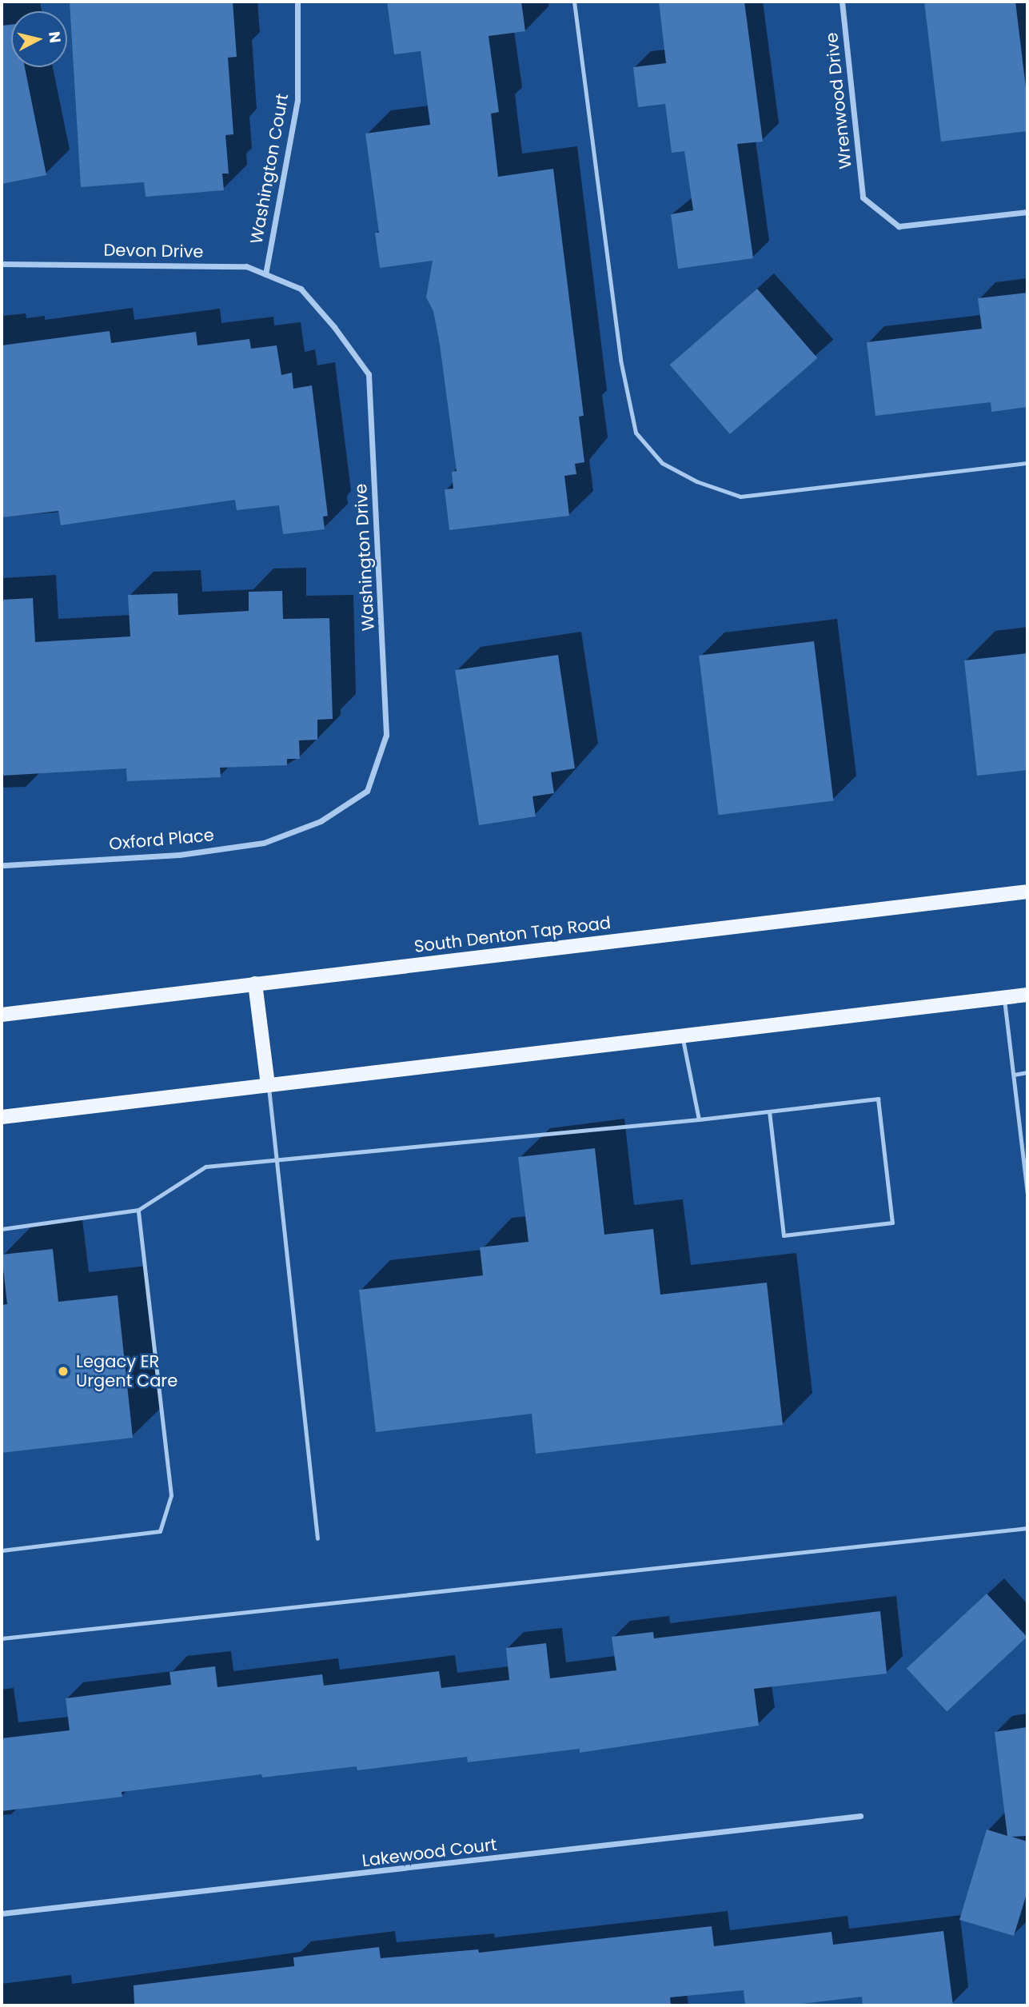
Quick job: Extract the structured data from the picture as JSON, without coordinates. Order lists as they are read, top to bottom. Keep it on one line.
{"streets":{"main road":["South Denton Tap Road"],"street":["Wrenwood Drive","Washington Court","Devon Drive","Washington Drive","Oxford Place","Lakewood Court"]},"crossings":[["Washington Court","Devon Drive"],["Devon Drive","Washington Drive"],["Washington Drive","Oxford Place"]],"places":["Legacy ER Urgent Care"],"north":"right"}
